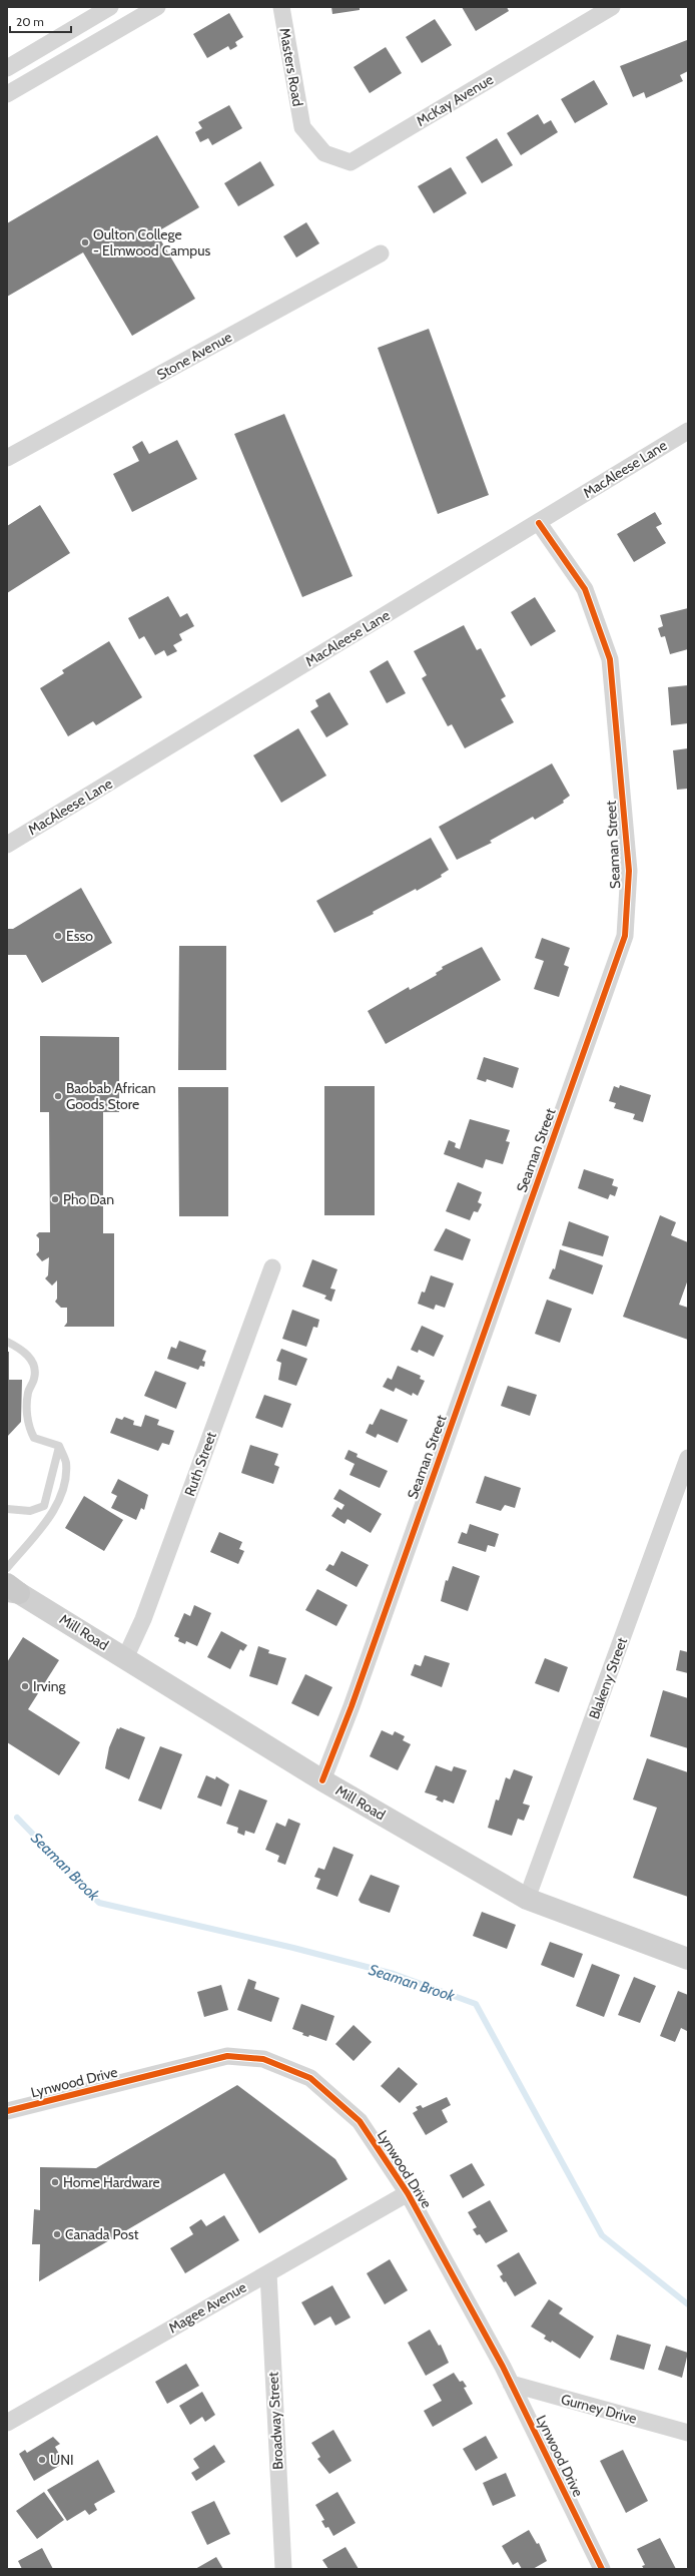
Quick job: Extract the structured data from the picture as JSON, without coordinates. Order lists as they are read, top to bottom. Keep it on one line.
{"streets":{"street":["Masters Road","McKay Avenue","Stone Avenue","MacAleese Lane","Seaman Street","Ruth Street","Mill Road","Blakeny Street","Lynwood Drive","Magee Avenue","Gurney Drive","Broadway Street"]},"crossings":[["Masters Road","McKay Avenue"],["MacAleese Lane","Seaman Street"],["Seaman Street","Mill Road"],["Ruth Street","Mill Road"],["Mill Road","Blakeny Street"],["Lynwood Drive","Magee Avenue"],["Lynwood Drive","Gurney Drive"],["Magee Avenue","Broadway Street"]],"water":["Seaman Brook"],"places":["Oulton College - Elmwood Campus","Esso","Baobab African Goods Store","Pho Dan","Irving","Home Hardware","Canada Post","UNI"],"scale_bar":"20 m"}
